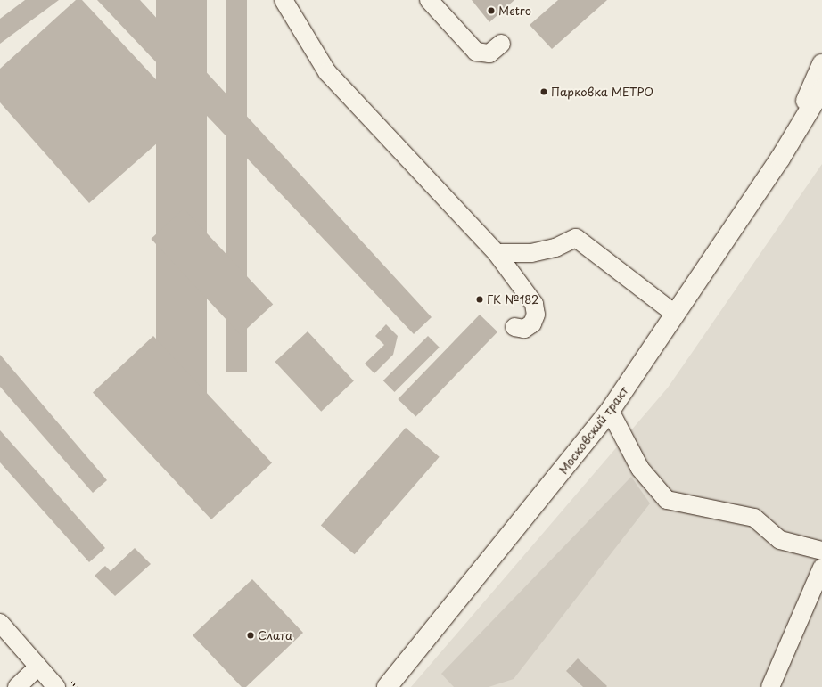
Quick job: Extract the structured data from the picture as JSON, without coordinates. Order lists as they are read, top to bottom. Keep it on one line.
{"streets":{"main road":["Московский тракт"]},"places":["Metro","Парковка МЕТРО","ГК №182","Слата"]}
